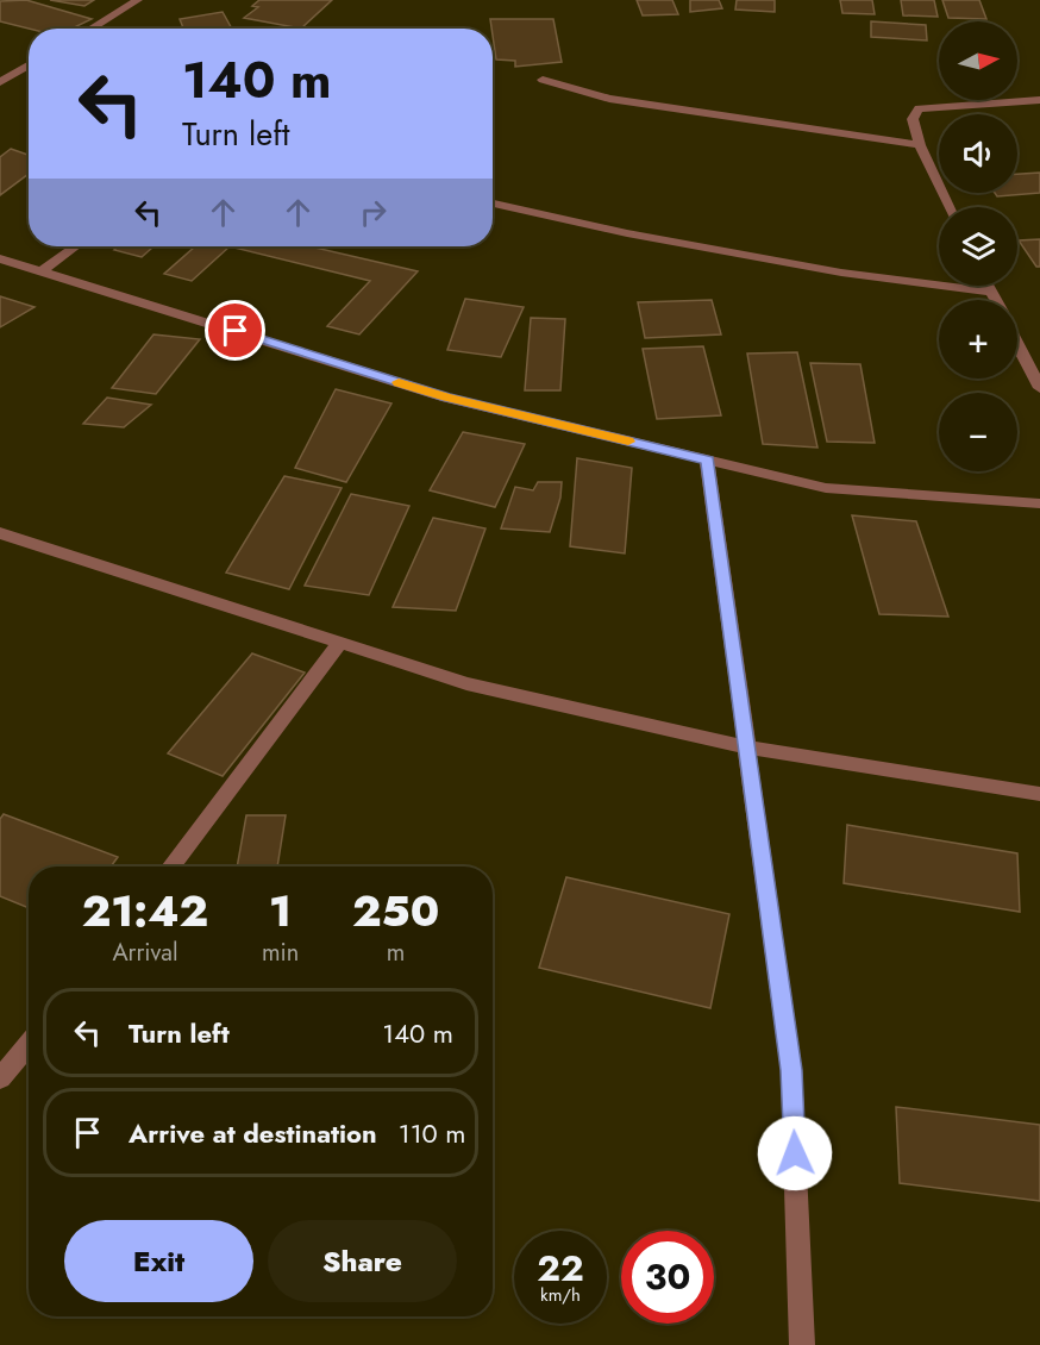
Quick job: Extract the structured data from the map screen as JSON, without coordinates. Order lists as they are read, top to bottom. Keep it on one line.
{"north":"right","page":{"map_buttons":["+","−"],"turn":["140 m","Turn left"],"eta":["21:42","Arrival","1","min","250","m"],"list":[{"name":"Turn left","value":"140 m"},{"name":"Arrive at destination","value":"110 m"}],"buttons":["Exit","Share"],"speed":"22 km/h","limit":"30"}}
